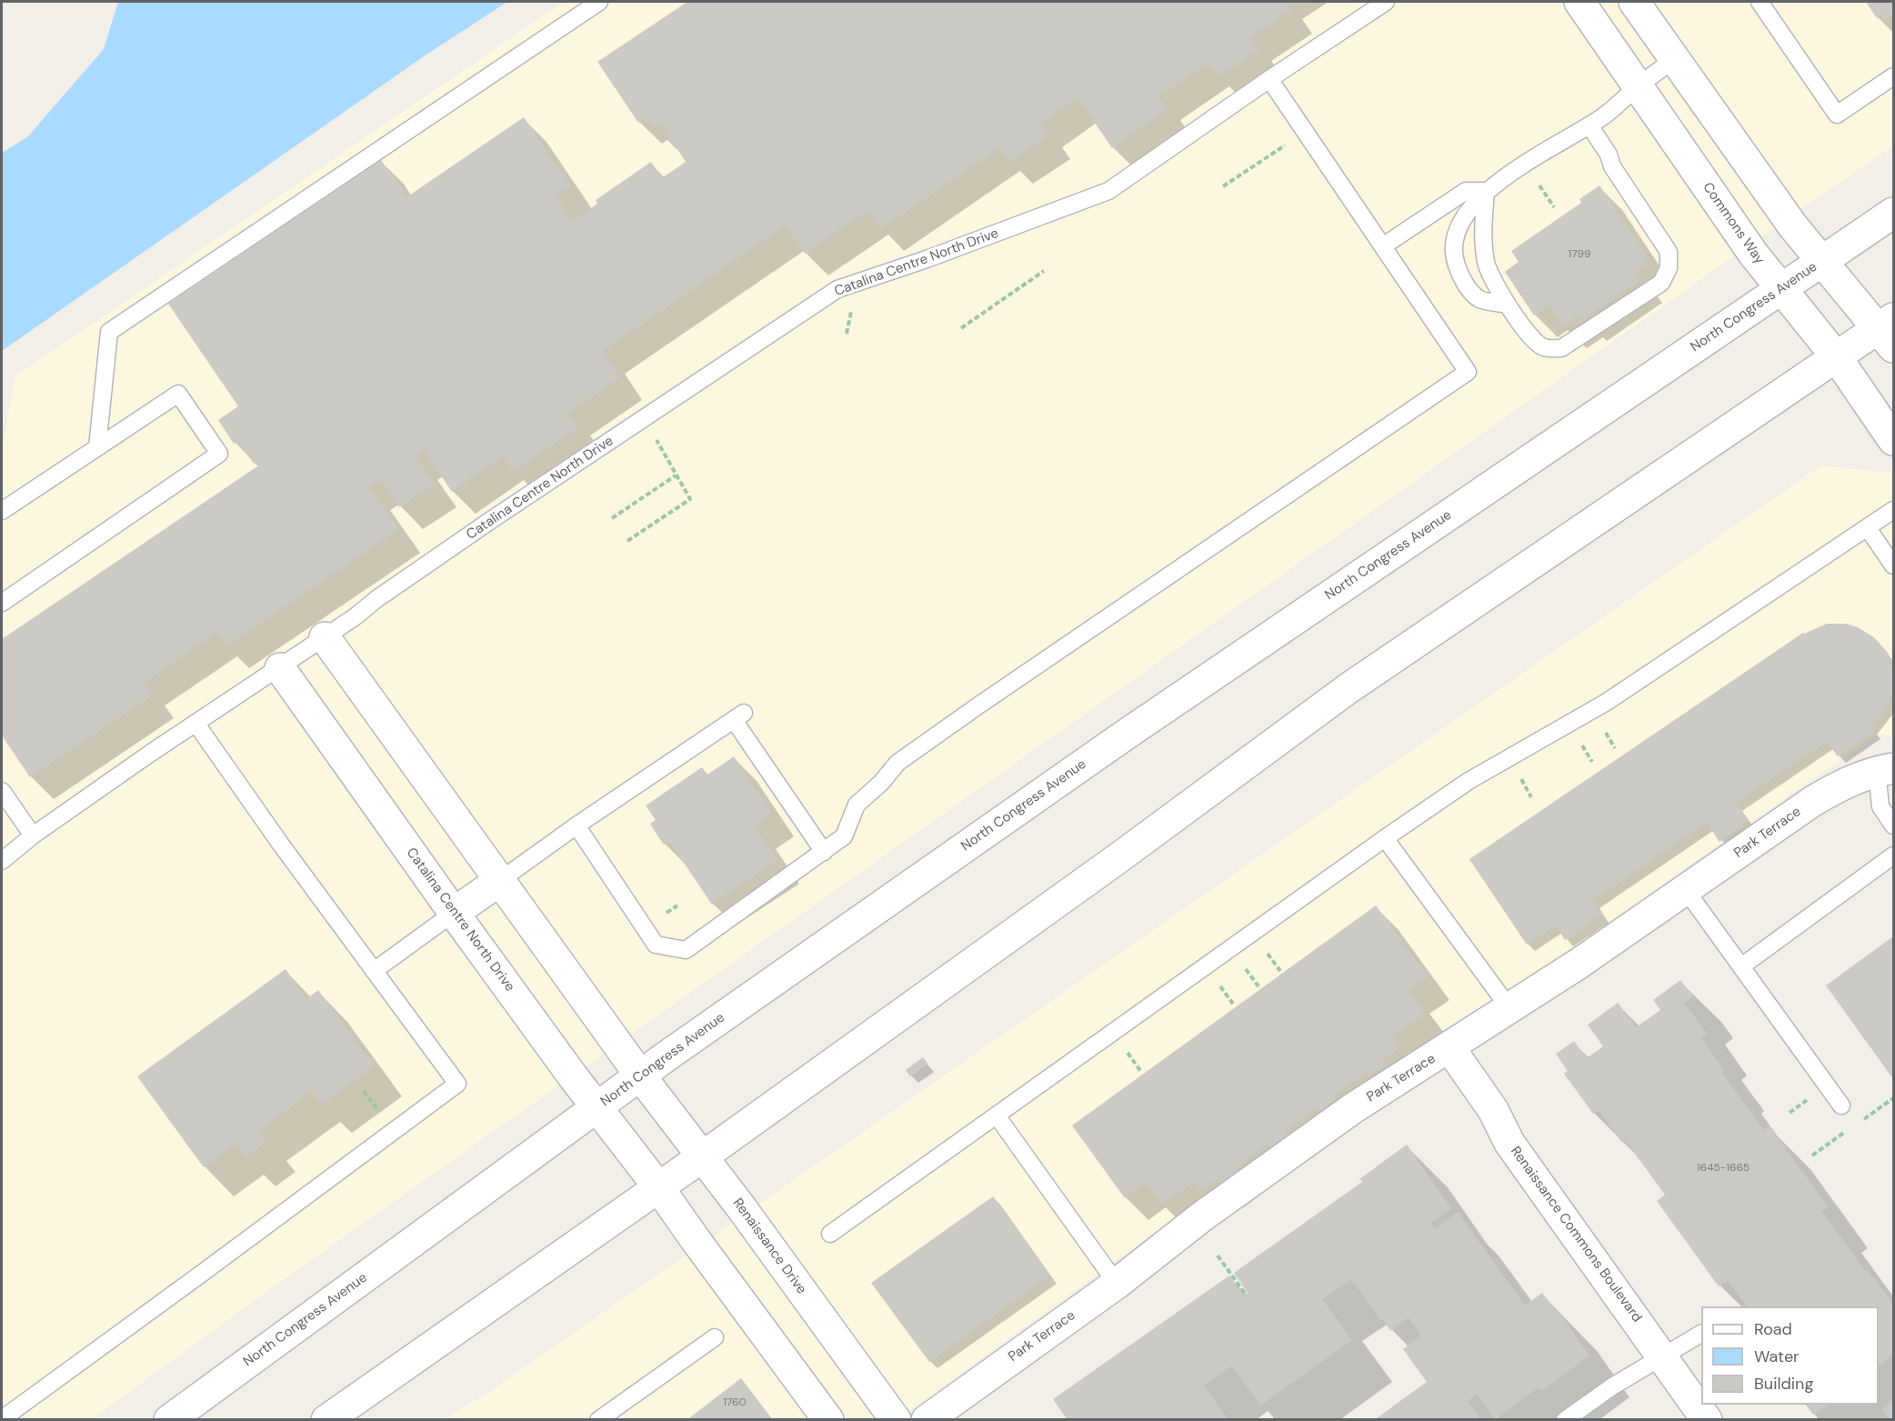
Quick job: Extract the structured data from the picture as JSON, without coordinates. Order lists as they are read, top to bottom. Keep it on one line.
{"streets":{"street":["Commons Way","Catalina Centre North Drive","North Congress Avenue","Park Terrace","Renaissance Commons Boulevard","Renaissance Drive"]},"crossings":[["Commons Way","North Congress Avenue"],["Catalina Centre North Drive","North Congress Avenue"],["North Congress Avenue","Renaissance Drive"],["Park Terrace","Renaissance Commons Boulevard"]],"house_numbers":["1799","1645-1665","1760"],"legend":["Road","Water","Building"]}
